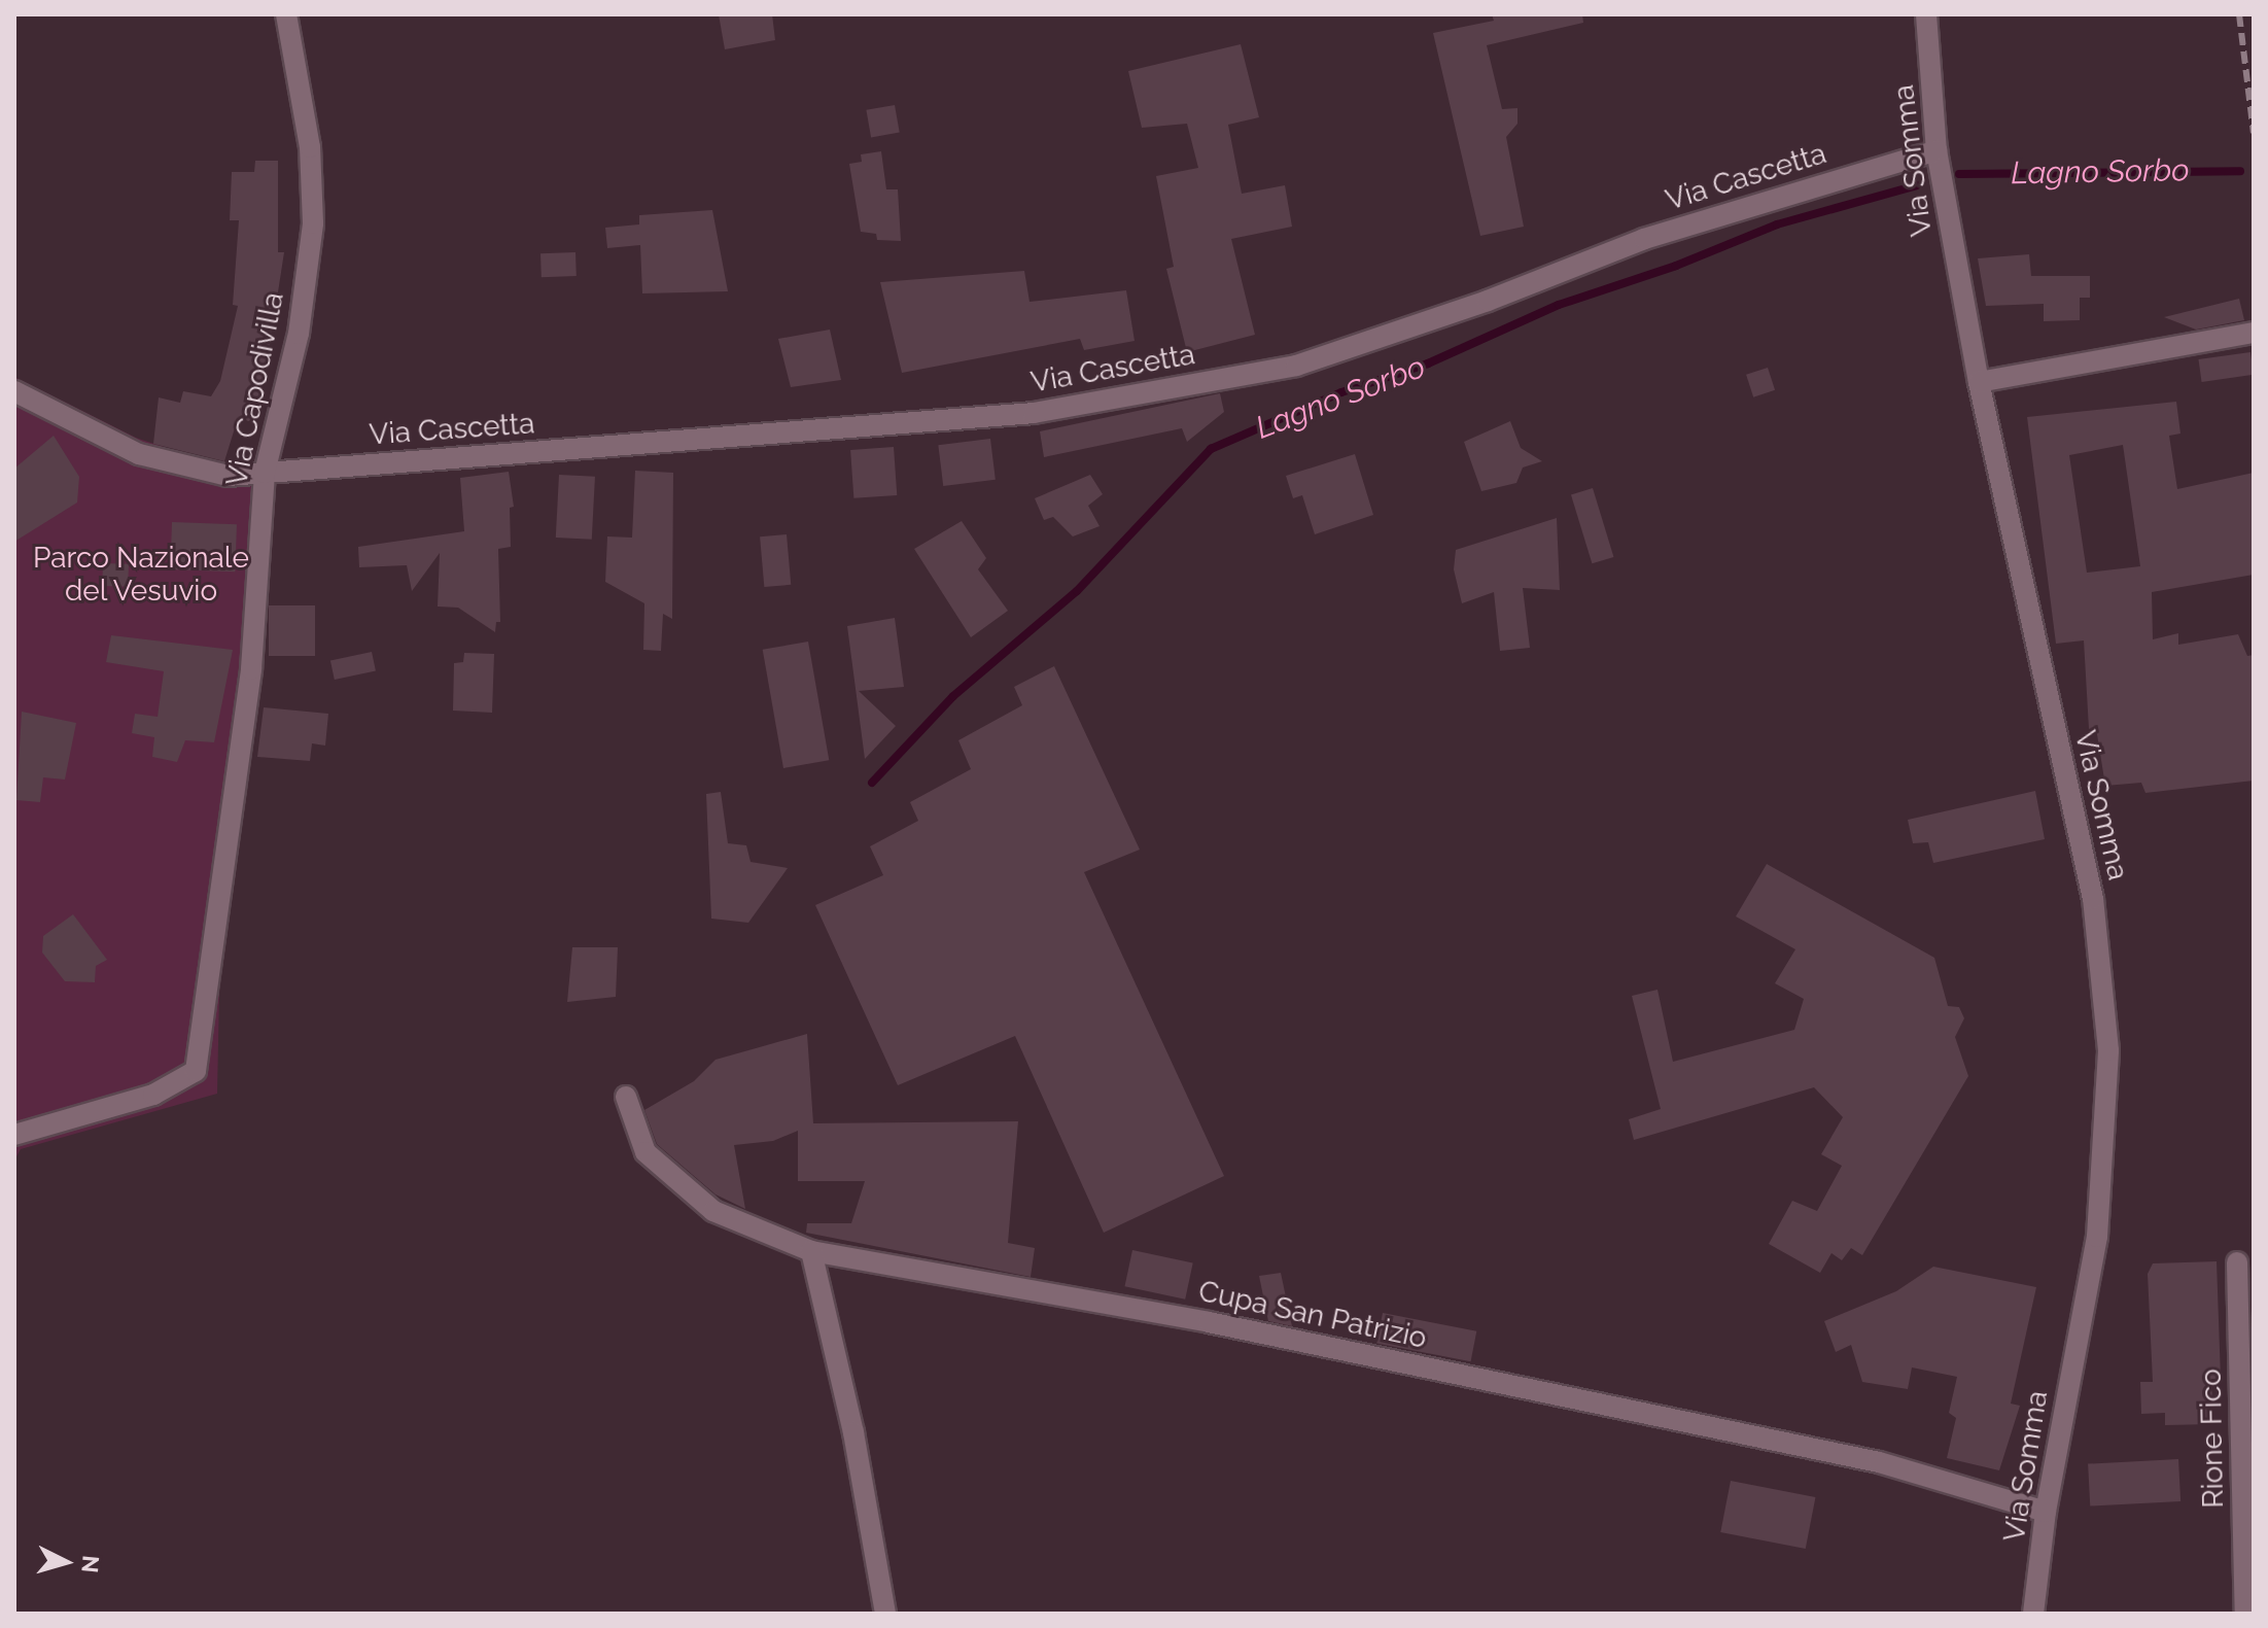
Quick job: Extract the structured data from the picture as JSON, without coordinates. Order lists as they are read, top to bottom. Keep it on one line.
{"streets":{"street":["Via Somma","Via Cascetta","Via Capodivilla","Cupa San Patrizio","Rione Fico"]},"crossings":[["Via Somma","Via Cascetta"],["Via Somma","Cupa San Patrizio"],["Via Cascetta","Via Capodivilla"]],"water":["Lagno Sorbo"],"parks":["Parco Nazionale del Vesuvio"],"north":"right"}
